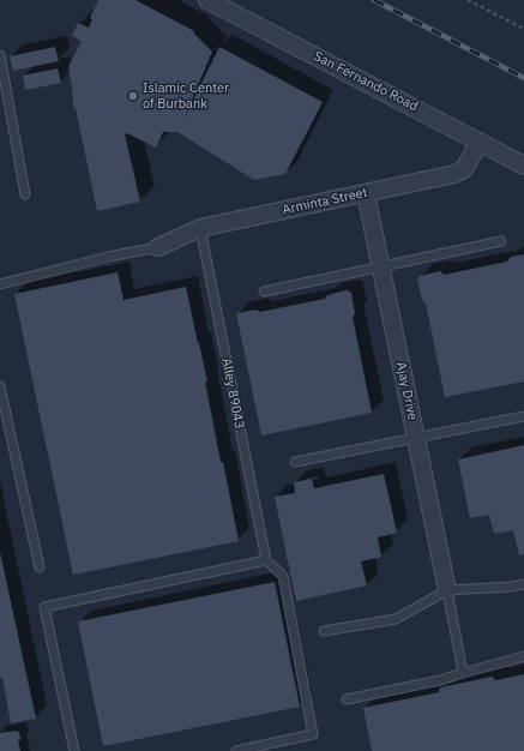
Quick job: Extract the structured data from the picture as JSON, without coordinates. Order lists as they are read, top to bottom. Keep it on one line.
{"streets":{"street":["San Fernando Road","Arminta Street","Ajay Drive"],"lane":["Alley 89043"]},"crossings":[["San Fernando Road","Arminta Street"],["Arminta Street","Ajay Drive"],["Arminta Street","Alley 89043"]],"places":["Islamic Center of Burbank"]}
